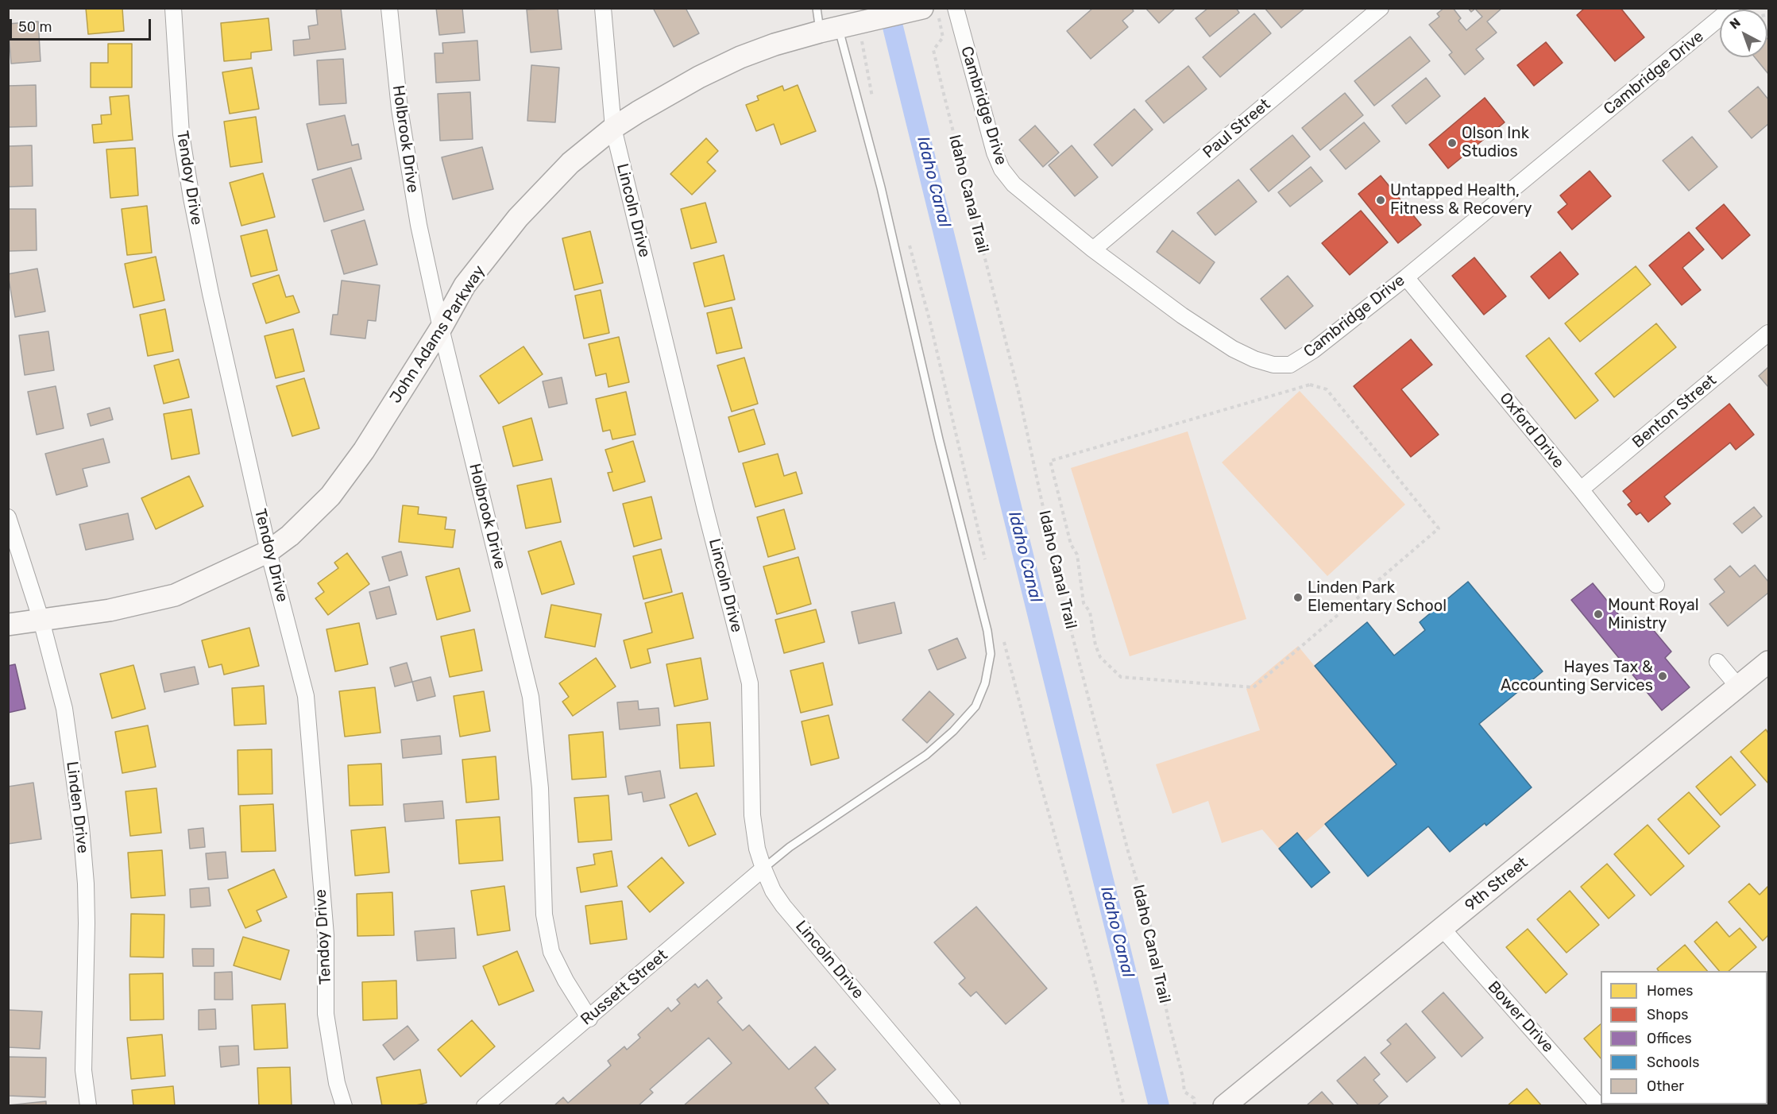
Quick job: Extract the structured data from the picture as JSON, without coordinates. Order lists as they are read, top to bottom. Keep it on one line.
{"streets":{"street":["Cambridge Drive","Paul Street","Holbrook Drive","Tendoy Drive","Lincoln Drive","John Adams Parkway","Benton Street","Oxford Drive","Linden Drive","9th Street","Russett Street","Bower Drive"],"path":["Idaho Canal Trail"]},"crossings":[["Cambridge Drive","Paul Street"],["Cambridge Drive","Oxford Drive"],["Holbrook Drive","John Adams Parkway"],["Holbrook Drive","Russett Street"],["Tendoy Drive","John Adams Parkway"],["Idaho Canal Trail","John Adams Parkway"],["Lincoln Drive","John Adams Parkway"],["Lincoln Drive","Russett Street"],["John Adams Parkway","Linden Drive"],["Benton Street","Oxford Drive"],["9th Street","Bower Drive"]],"water":["Idaho Canal"],"places":["Olson Ink Studios","Untapped Health, Fitness & Recovery","Linden Park Elementary School","Mount Royal Ministry","Hayes Tax & Accounting Services"],"legend":["Homes","Shops","Offices","Schools","Other"],"scale_bar":"50 m","north":"top left"}
